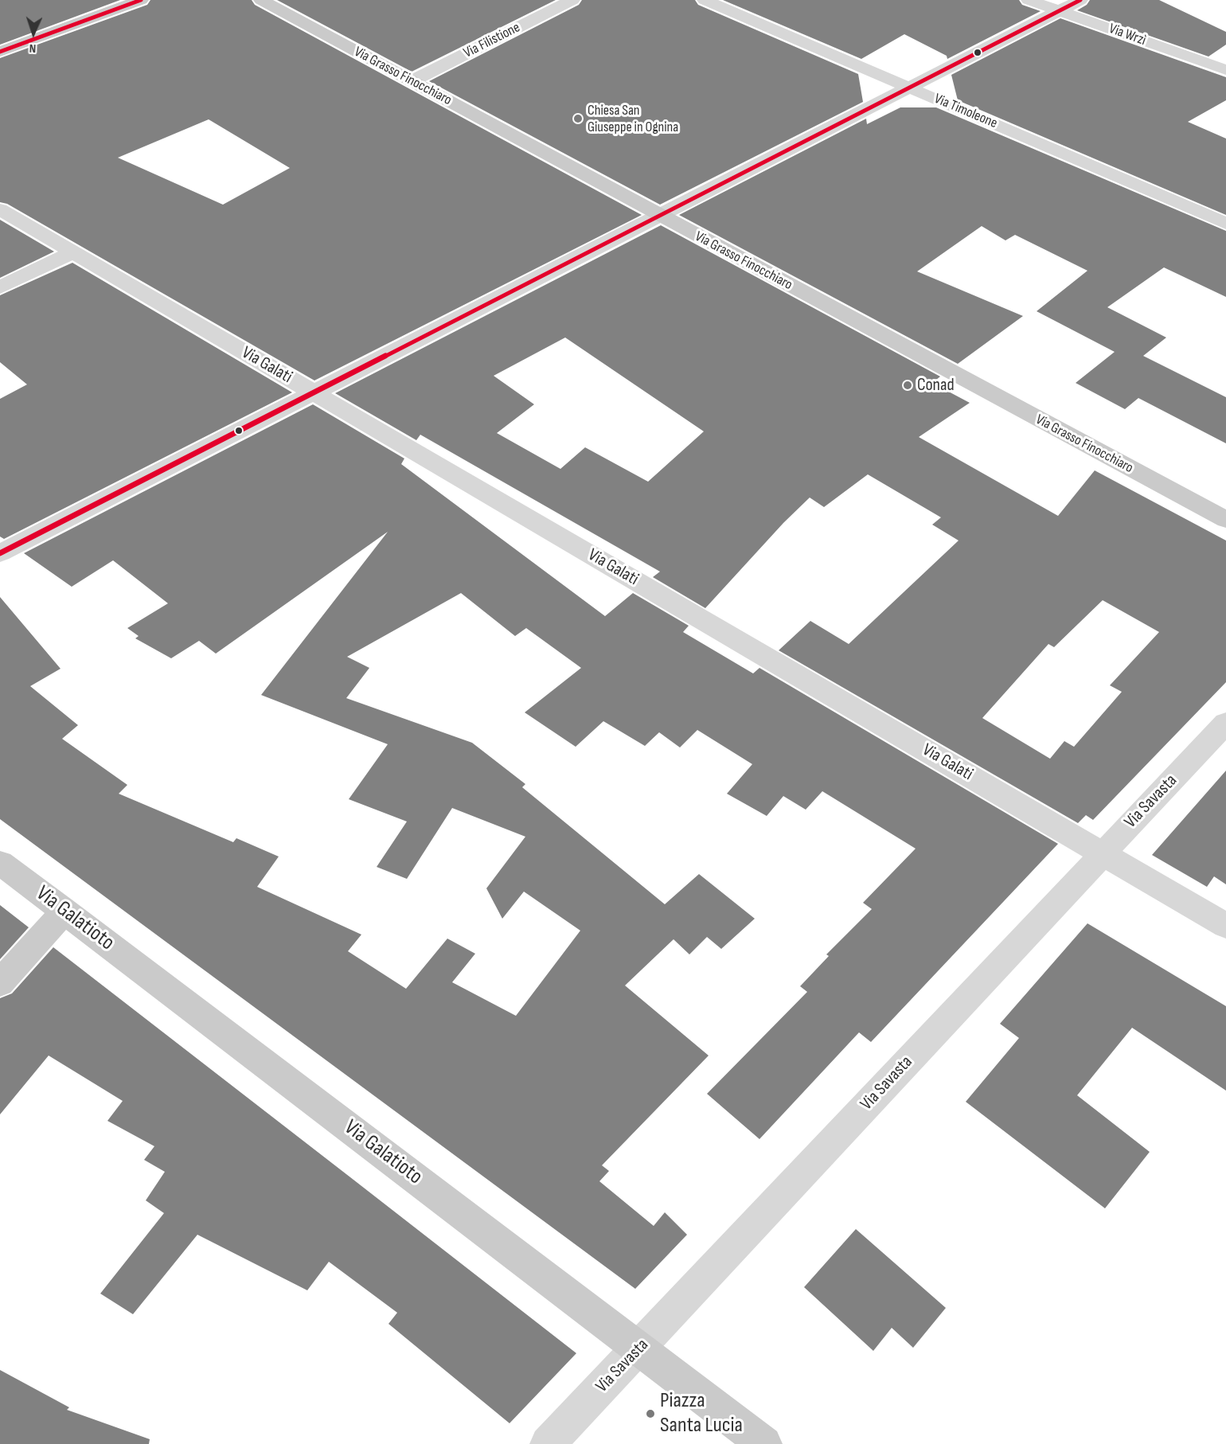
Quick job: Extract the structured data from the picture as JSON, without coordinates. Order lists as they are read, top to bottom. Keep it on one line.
{"streets":{"main road":["Via Grasso Finocchiaro","Via Galatioto"],"street":["Via Wrzì","Via Filistione","Via Timoleone","Via Galati","Via Savasta"]},"crossings":[["Via Filistione","Via Grasso Finocchiaro"],["Via Galati","Via Savasta"],["Via Savasta","Via Galatioto"]],"places":["Chiesa San Giuseppe in Ognina","Conad","Piazza Santa Lucia"],"north":"bottom"}
